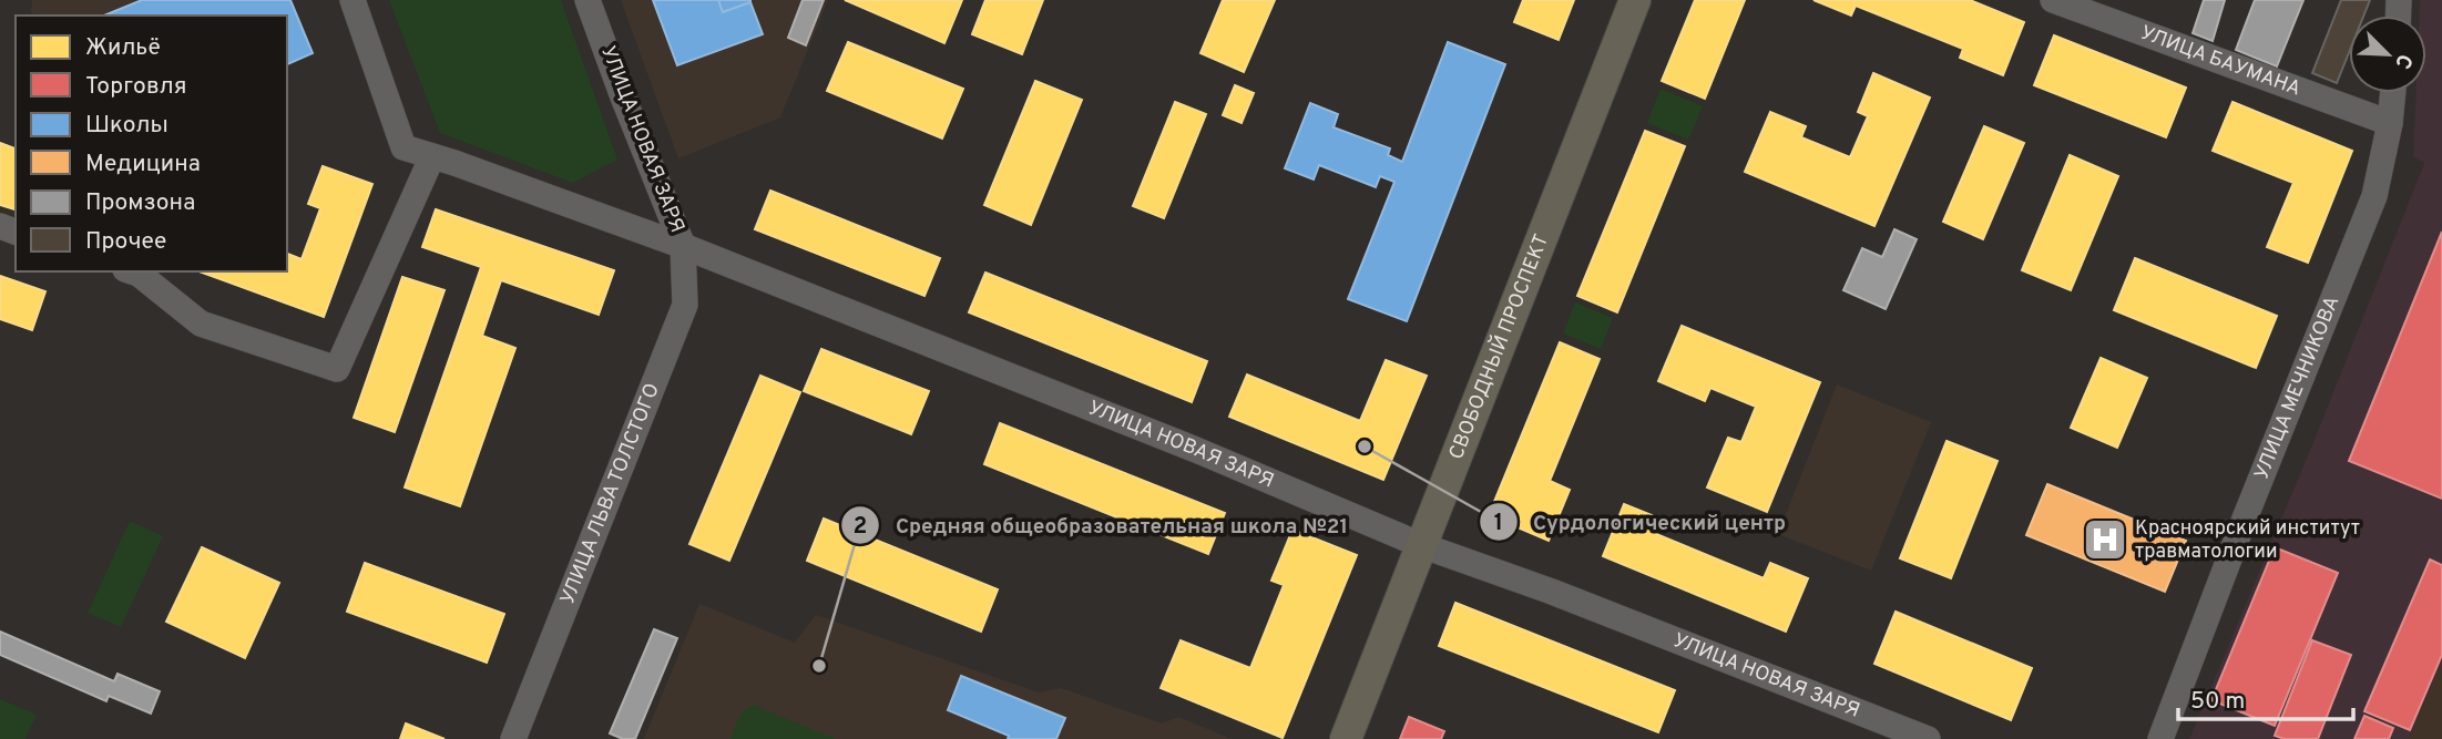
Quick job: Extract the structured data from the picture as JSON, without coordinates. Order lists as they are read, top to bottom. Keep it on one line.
{"streets":{"main road":["СВОБОДНЫЙ ПРОСПЕКТ"],"street":["УЛИЦА БАУМАНА","УЛИЦА НОВАЯ ЗАРЯ","УЛИЦА МЕЧНИКОВА","УЛИЦА ЛЬВА ТОЛСТОГО"]},"crossings":[["УЛИЦА БАУМАНА","УЛИЦА МЕЧНИКОВА"],["УЛИЦА НОВАЯ ЗАРЯ","СВОБОДНЫЙ ПРОСПЕКТ"],["УЛИЦА НОВАЯ ЗАРЯ","УЛИЦА ЛЬВА ТОЛСТОГО"]],"places":{"other":["Сурдологический центр","Средняя общеобразовательная школа №21"],"hospital":["Красноярский институт травматологии"]},"legend":["Жильё","Торговля","Школы","Медицина","Промзона","Прочее"],"scale_bar":"50 m","north":"bottom right"}
